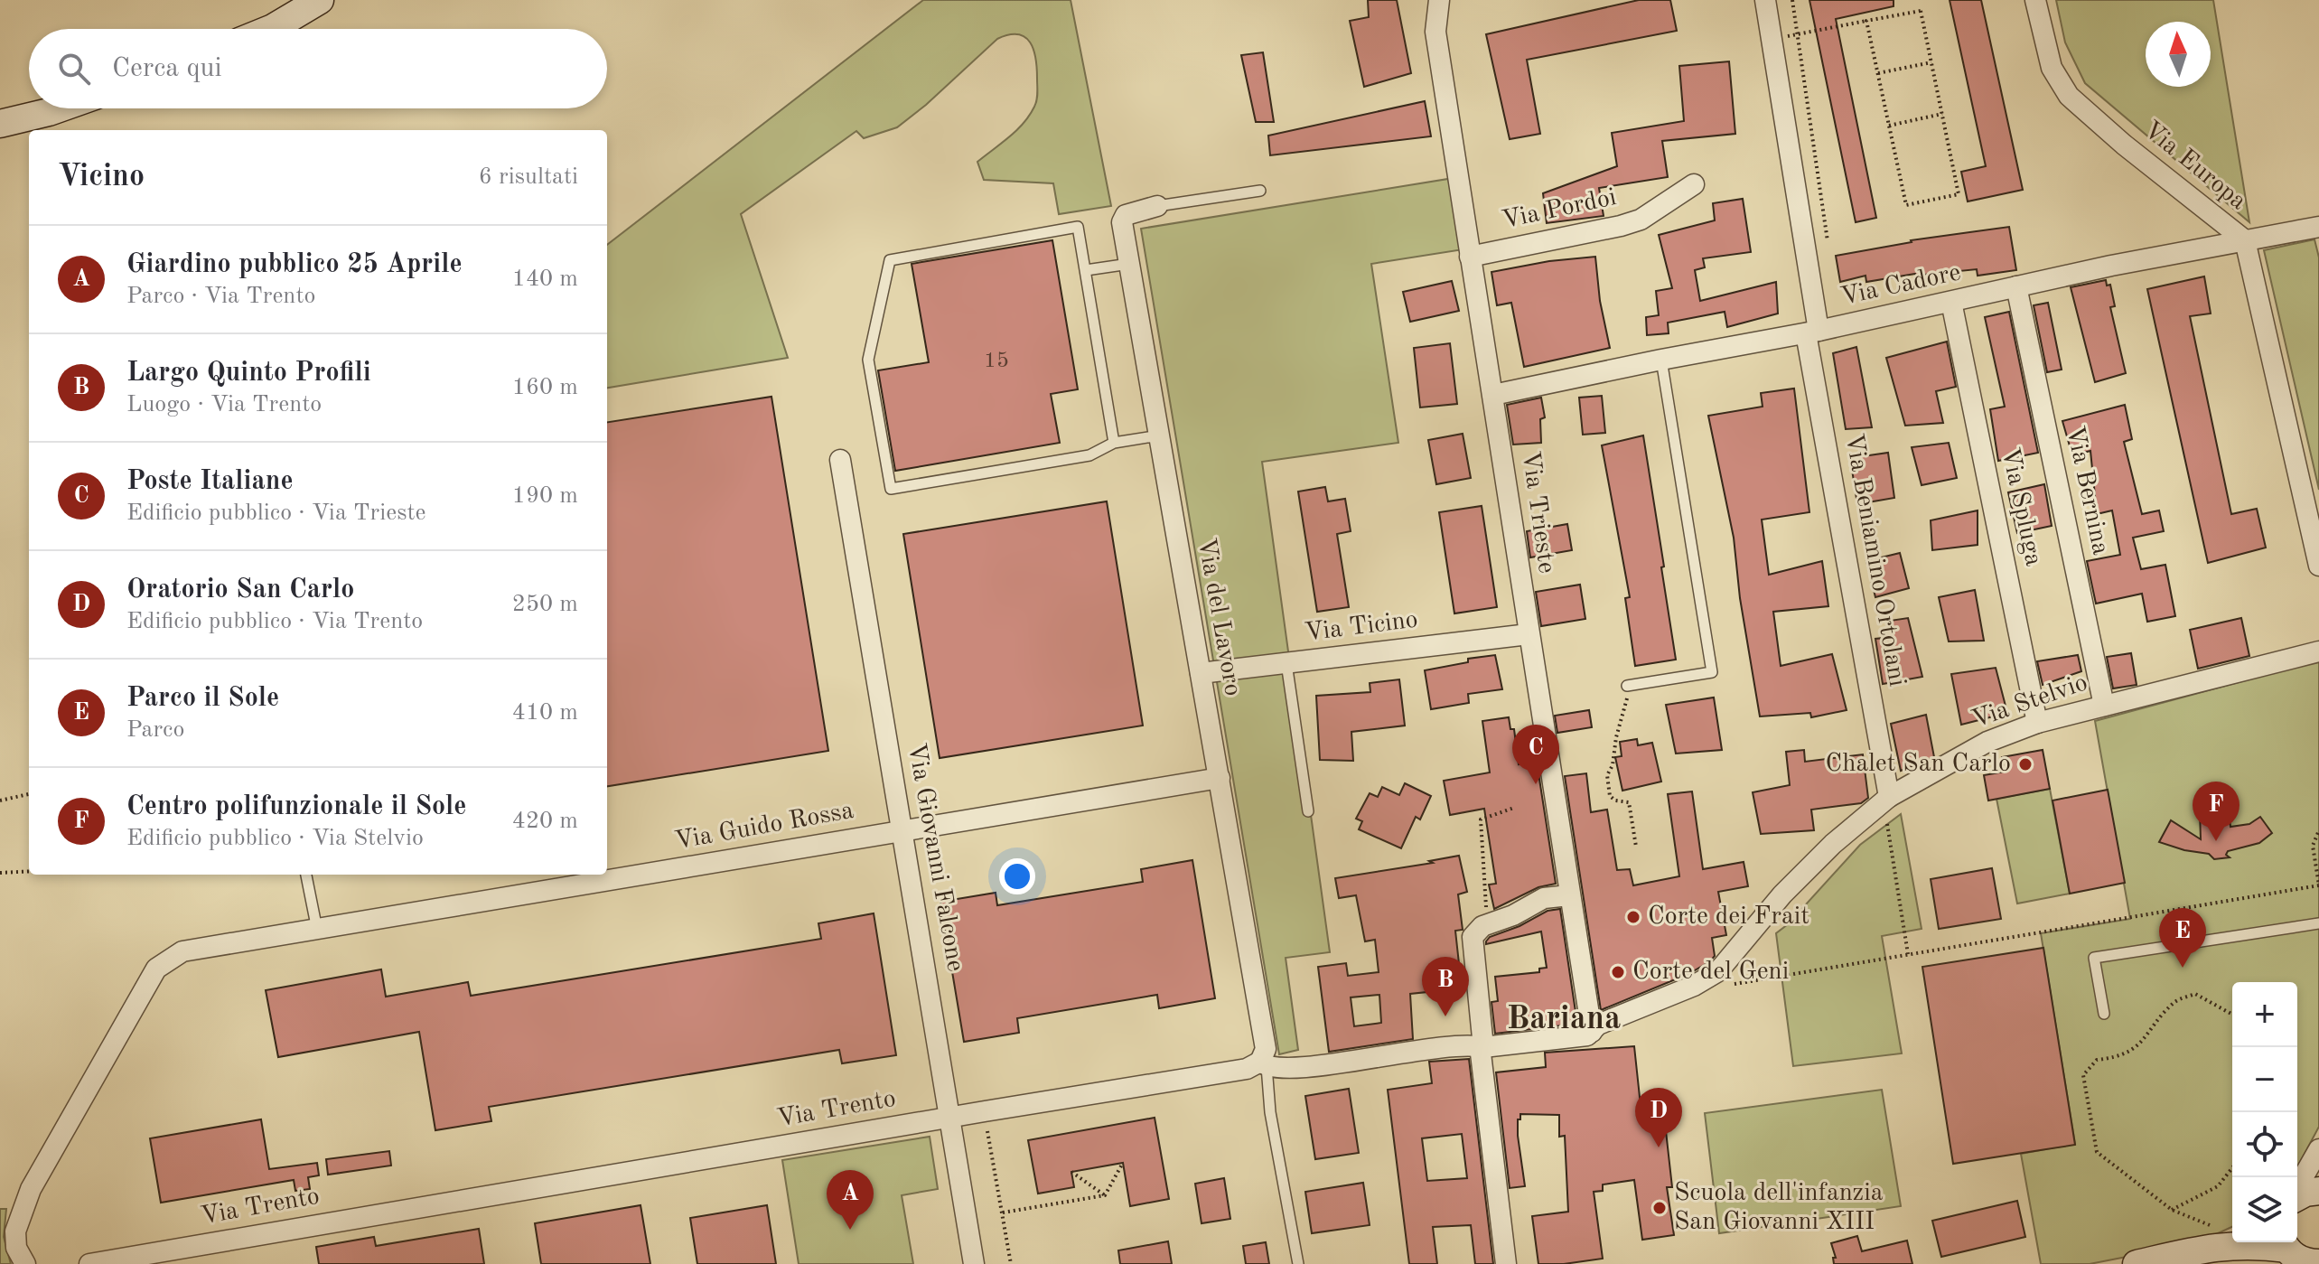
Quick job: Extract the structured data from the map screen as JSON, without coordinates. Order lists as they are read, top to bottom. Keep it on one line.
{"streets":{"street":["Via Europa","Via Pordoi","Via Cadore","Via Bernina","Via Spluga","Via Trieste","Via Beniamino Ortolani","Via del Lavoro","Via Ticino","Via Stelvio","Via Guido Rossa","Via Giovanni Falcone","Via Trento"]},"crossings":[["Via Europa","Via Cadore"],["Via Pordoi","Via Trieste"],["Via Cadore","Via Bernina"],["Via Cadore","Via Spluga"],["Via Cadore","Via Trieste"],["Via Cadore","Via Beniamino Ortolani"],["Via Bernina","Via Stelvio"],["Via Spluga","Via Stelvio"],["Via Trieste","Via Ticino"],["Via Trieste","Via Stelvio"],["Via Trieste","Via Trento"],["Via Beniamino Ortolani","Via Stelvio"],["Via del Lavoro","Via Ticino"],["Via del Lavoro","Via Guido Rossa"],["Via del Lavoro","Via Trento"],["Via Stelvio","Via Trento"],["Via Guido Rossa","Via Giovanni Falcone"],["Via Giovanni Falcone","Via Trento"]],"districts":["Bariana"],"places":["Chalet San Carlo","Corte dei Frait","Corte del Geni","Scuola dell'infanzia San Giovanni XIII"],"house_numbers":["15"],"north":"top","page":{"search":"Cerca qui","heading":["Vicino","6 risultati"],"list":[{"mark":"A","name":"Giardino pubblico 25 Aprile","note":"Parco · Via Trento","value":"140 m"},{"mark":"B","name":"Largo Quinto Profili","note":"Luogo · Via Trento","value":"160 m"},{"mark":"C","name":"Poste Italiane","note":"Edificio pubblico · Via Trieste","value":"190 m"},{"mark":"D","name":"Oratorio San Carlo","note":"Edificio pubblico · Via Trento","value":"250 m"},{"mark":"E","name":"Parco il Sole","note":"Parco","value":"410 m"},{"mark":"F","name":"Centro polifunzionale il Sole","note":"Edificio pubblico · Via Stelvio","value":"420 m"}],"pins":["C","F","E","B","D","A"],"map_buttons":["+","−"]}}
